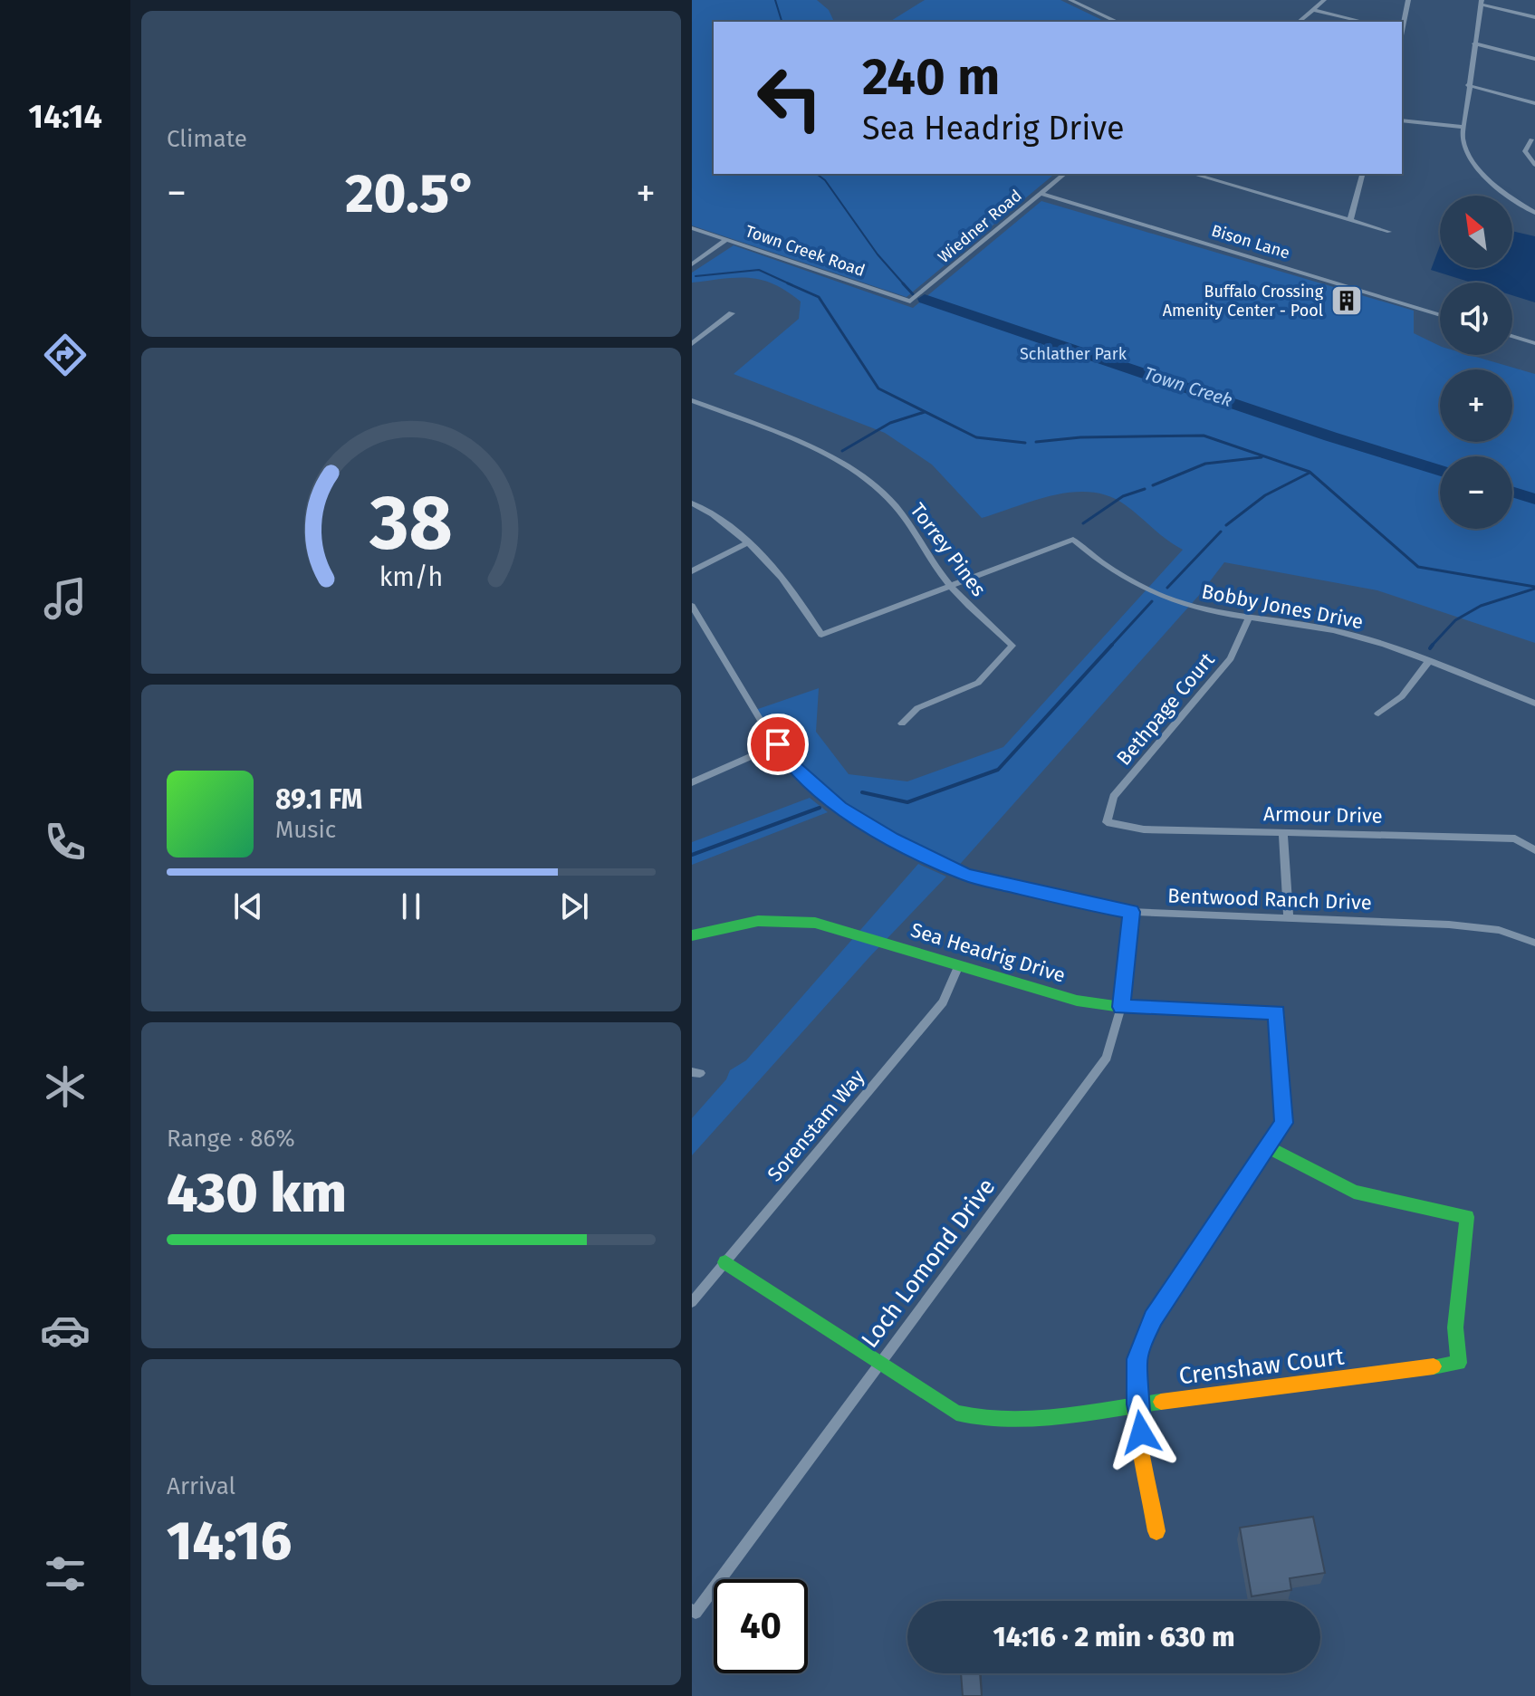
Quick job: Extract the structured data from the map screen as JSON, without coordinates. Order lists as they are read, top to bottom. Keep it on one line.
{"streets":{"street":["Wiedner Road","Bison Lane","Town Creek Road","Torrey Pines","Bobby Jones Drive","Bethpage Court","Armour Drive","Bentwood Ranch Drive","Sea Headrig Drive","Sorenstam Way","Loch Lomond Drive","Crenshaw Court"]},"crossings":[["Wiedner Road","Bison Lane"],["Wiedner Road","Town Creek Road"],["Torrey Pines","Bobby Jones Drive"],["Bobby Jones Drive","Bethpage Court"],["Bethpage Court","Armour Drive"],["Bentwood Ranch Drive","Loch Lomond Drive"],["Sea Headrig Drive","Sorenstam Way"],["Sea Headrig Drive","Loch Lomond Drive"],["Sea Headrig Drive","Crenshaw Court"],["Sorenstam Way","Crenshaw Court"],["Loch Lomond Drive","Crenshaw Court"]],"water":["Town Creek"],"parks":["Schlather Park"],"places":{"building":["Buffalo Crossing Amenity Center - Pool"]},"north":"top left","page":{"tabs":"14:14","tile":["Climate",["Range · 86%","430 km"],["Arrival","14:16"]],"turn":["240 m","Sea Headrig Drive"],"heat":["−","20.5°","+"],"map_buttons":["+","−"],"song":["89.1 FM","Music"],"limit":"40","trip":"14:16 · 2 min · 630 m","gauge":["38","km/h"]}}
